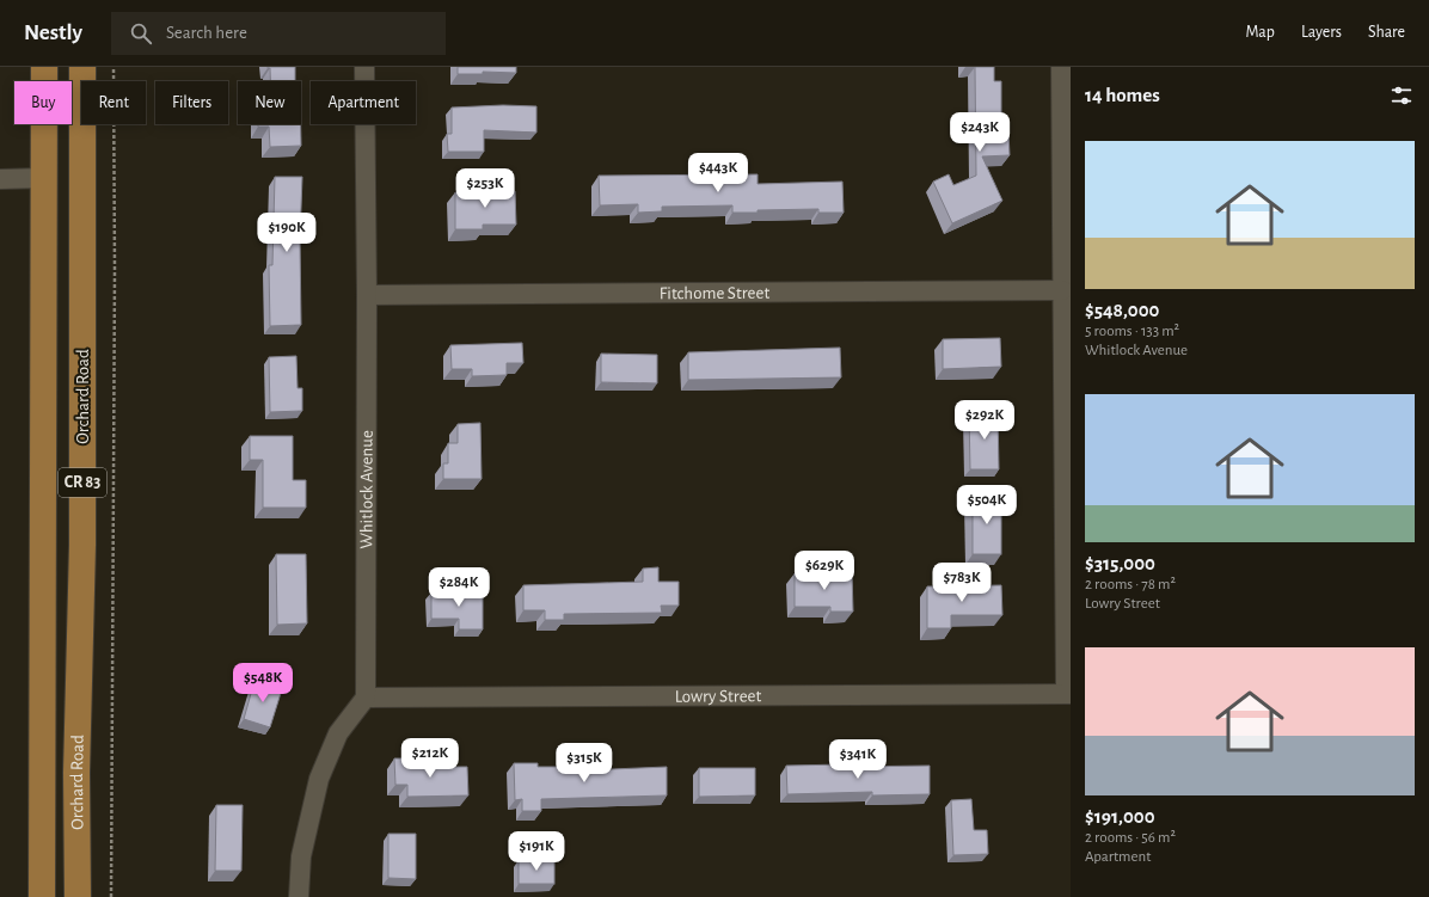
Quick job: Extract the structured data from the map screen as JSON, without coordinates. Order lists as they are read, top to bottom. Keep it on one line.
{"streets":{"main road":["Orchard Road","CR 83"],"street":["Fitchome Street","Whitlock Avenue","Lowry Street"]},"crossings":[["Fitchome Street","Whitlock Avenue"],["Whitlock Avenue","Lowry Street"]],"page":{"header":"Nestly","search":"Search here","nav":["Map","Layers","Share"],"heading":"14 homes","chip":["Buy","Rent","Filters","New","Apartment"],"price":["$243K","$443K","$253K","$190K","$292K","$504K","$629K","$783K","$284K","$548K","$212K","$341K","$315K","$191K"],"list":[{"name":"$548,000","note":"5 rooms · 133 m² · Whitlock Avenue"},{"name":"$315,000","note":"2 rooms · 78 m² · Lowry Street"},{"name":"$191,000","note":"2 rooms · 56 m² · Apartment"}]}}
